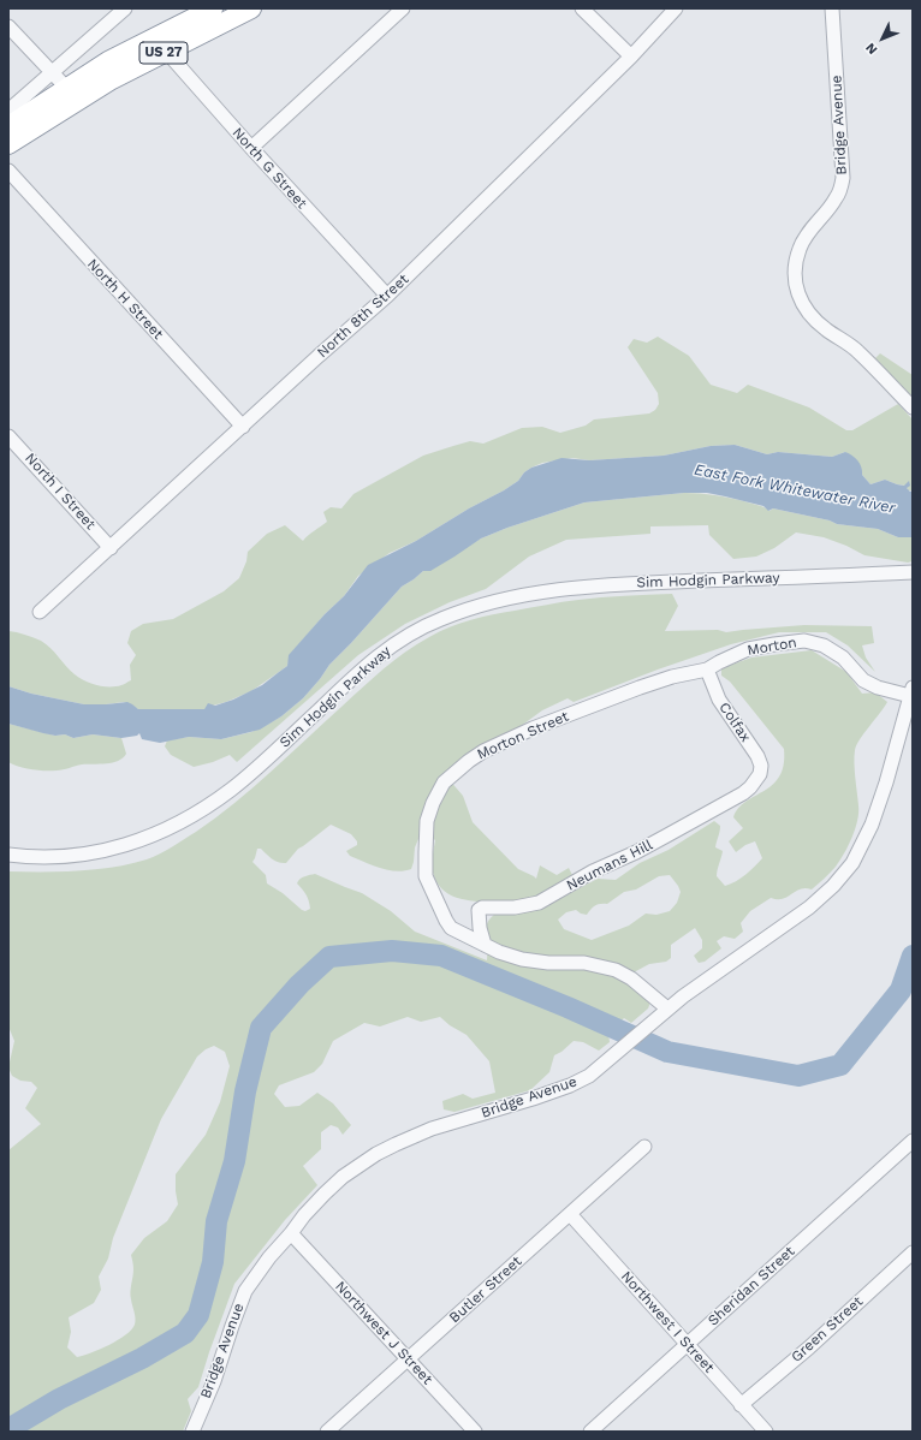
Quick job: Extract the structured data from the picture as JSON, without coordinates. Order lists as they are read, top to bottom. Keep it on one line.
{"streets":{"highway":["US 27"],"street":["Bridge Avenue","North G Street","North H Street","North 8th Street","North I Street","Sim Hodgin Parkway","Morton","Colfax","Morton Street","Neumans Hill","Sheridan Street","Butler Street","Northwest I Street","Green Street","Northwest J Street"]},"crossings":[["US 27","North G Street"],["Bridge Avenue","Morton"],["Bridge Avenue","Morton Street"],["Bridge Avenue","Northwest J Street"],["North G Street","North 8th Street"],["North H Street","North 8th Street"],["North 8th Street","North I Street"],["Morton","Colfax"],["Morton","Morton Street"],["Colfax","Morton Street"],["Colfax","Neumans Hill"],["Morton Street","Neumans Hill"],["Sheridan Street","Northwest I Street"],["Butler Street","Northwest I Street"],["Butler Street","Northwest J Street"],["Northwest I Street","Green Street"]],"water":["East Fork Whitewater River"],"north":"bottom left"}
